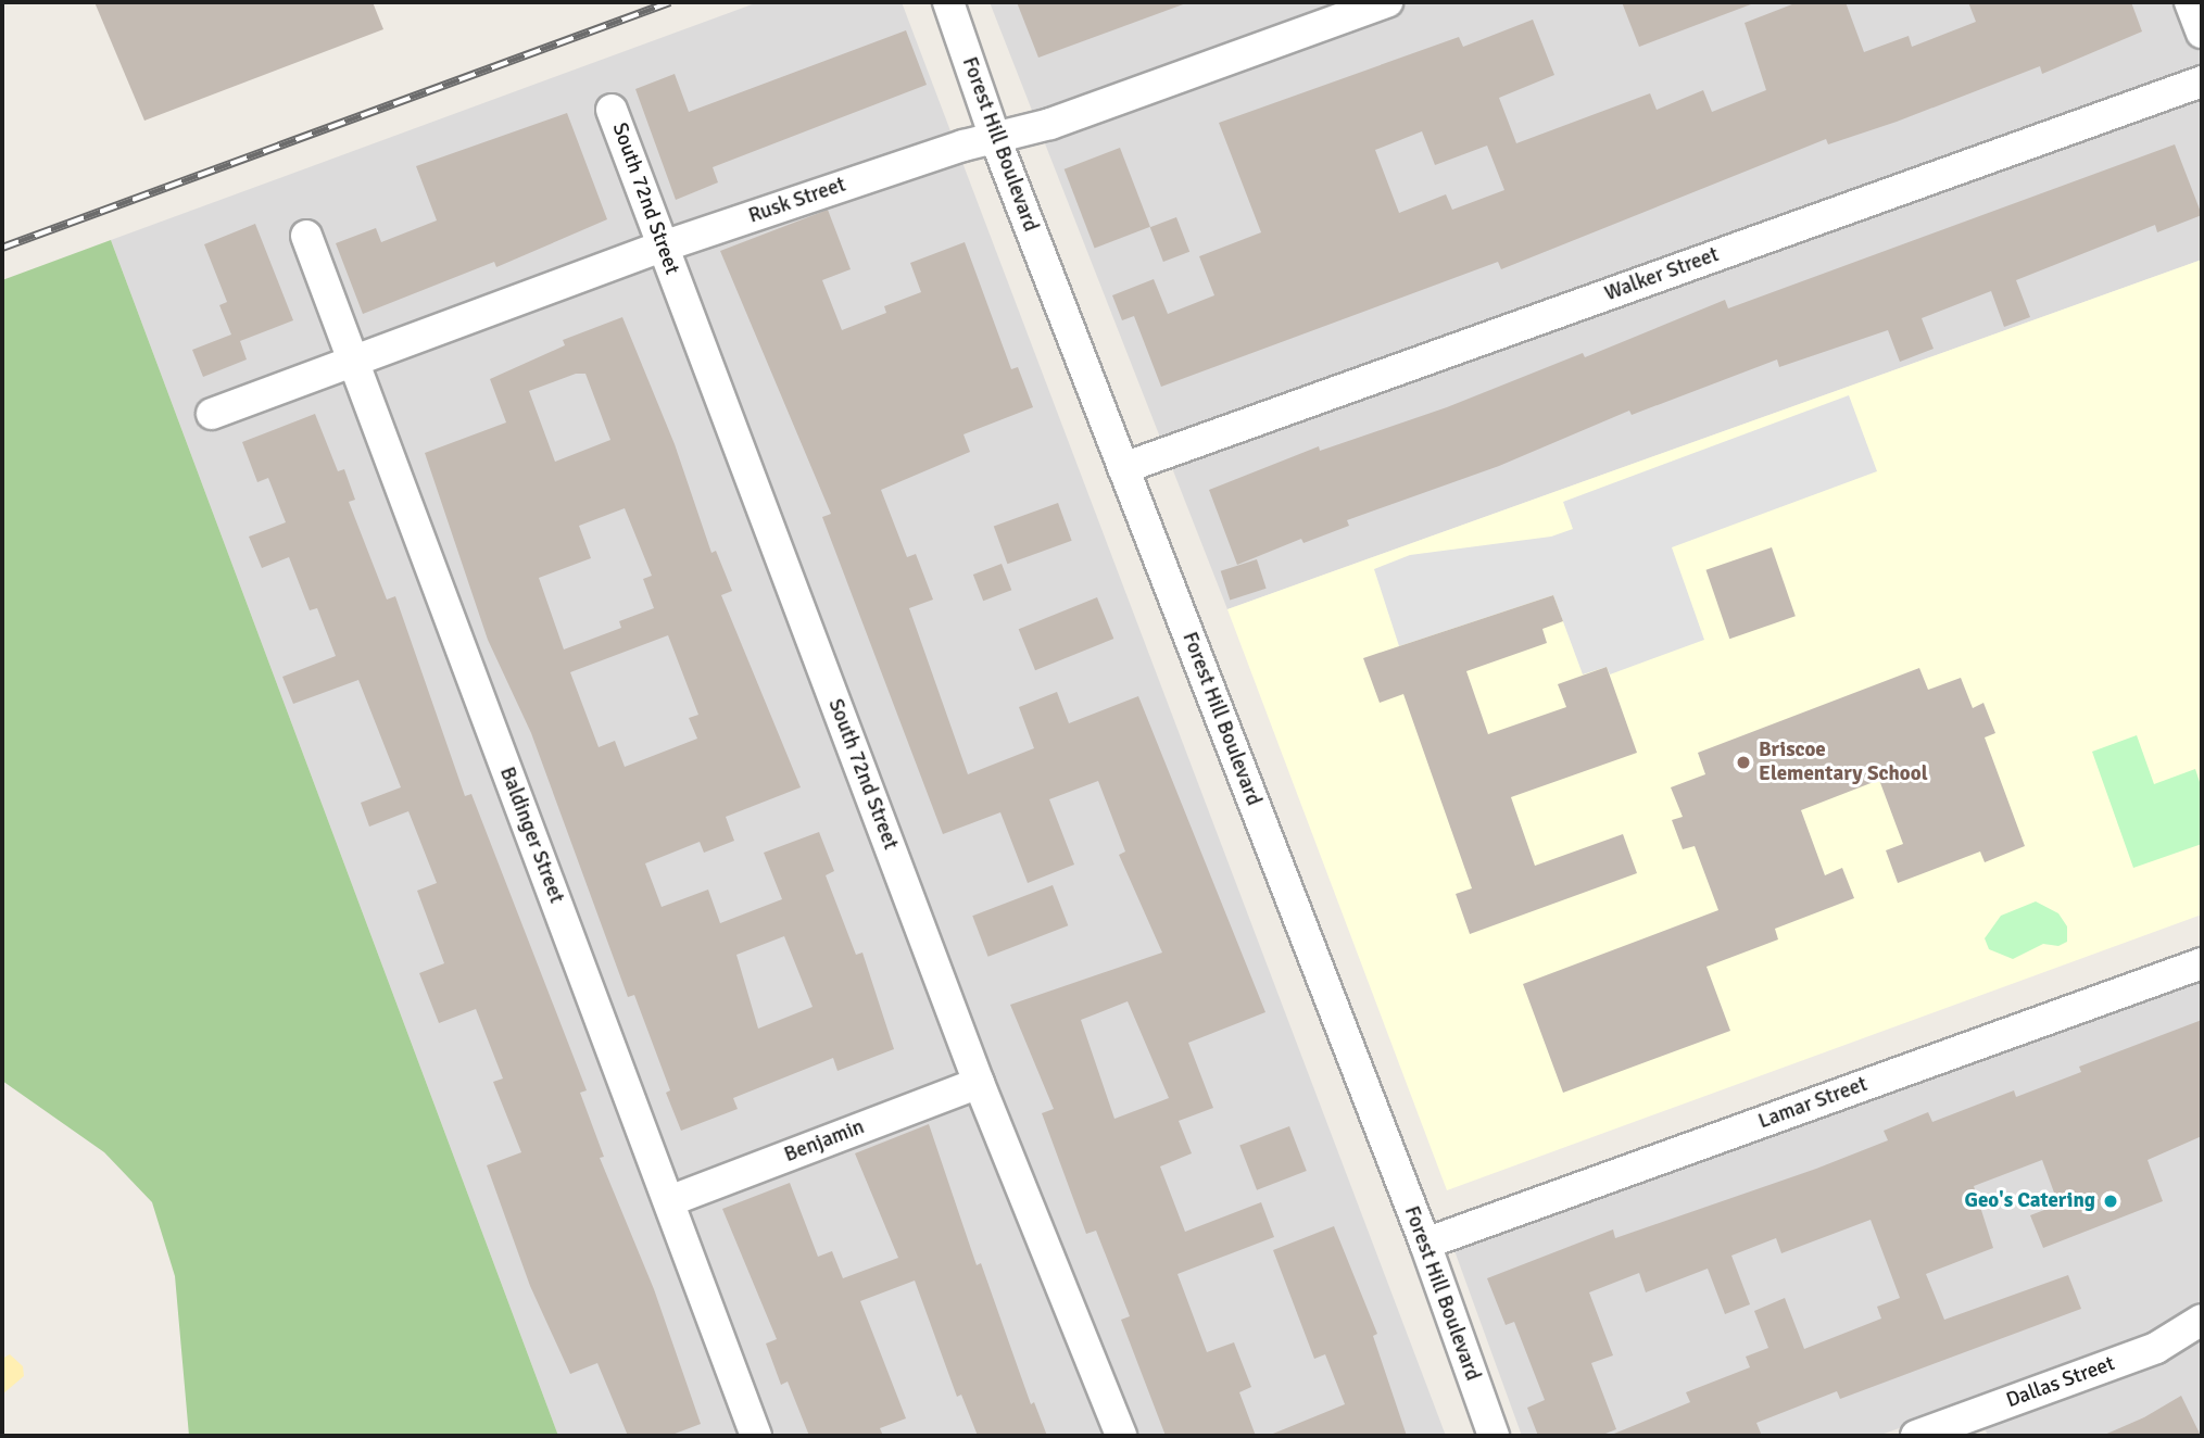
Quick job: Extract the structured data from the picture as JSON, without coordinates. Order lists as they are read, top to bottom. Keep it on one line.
{"streets":{"street":["Forest Hill Boulevard","South 72nd Street","Rusk Street","Walker Street","Baldinger Street","Lamar Street","Benjamin","Dallas Street"]},"crossings":[["Forest Hill Boulevard","Rusk Street"],["Forest Hill Boulevard","Walker Street"],["Forest Hill Boulevard","Lamar Street"],["South 72nd Street","Rusk Street"],["South 72nd Street","Benjamin"],["Rusk Street","Baldinger Street"],["Baldinger Street","Benjamin"]],"places":["Briscoe Elementary School","Geo's Catering"]}
